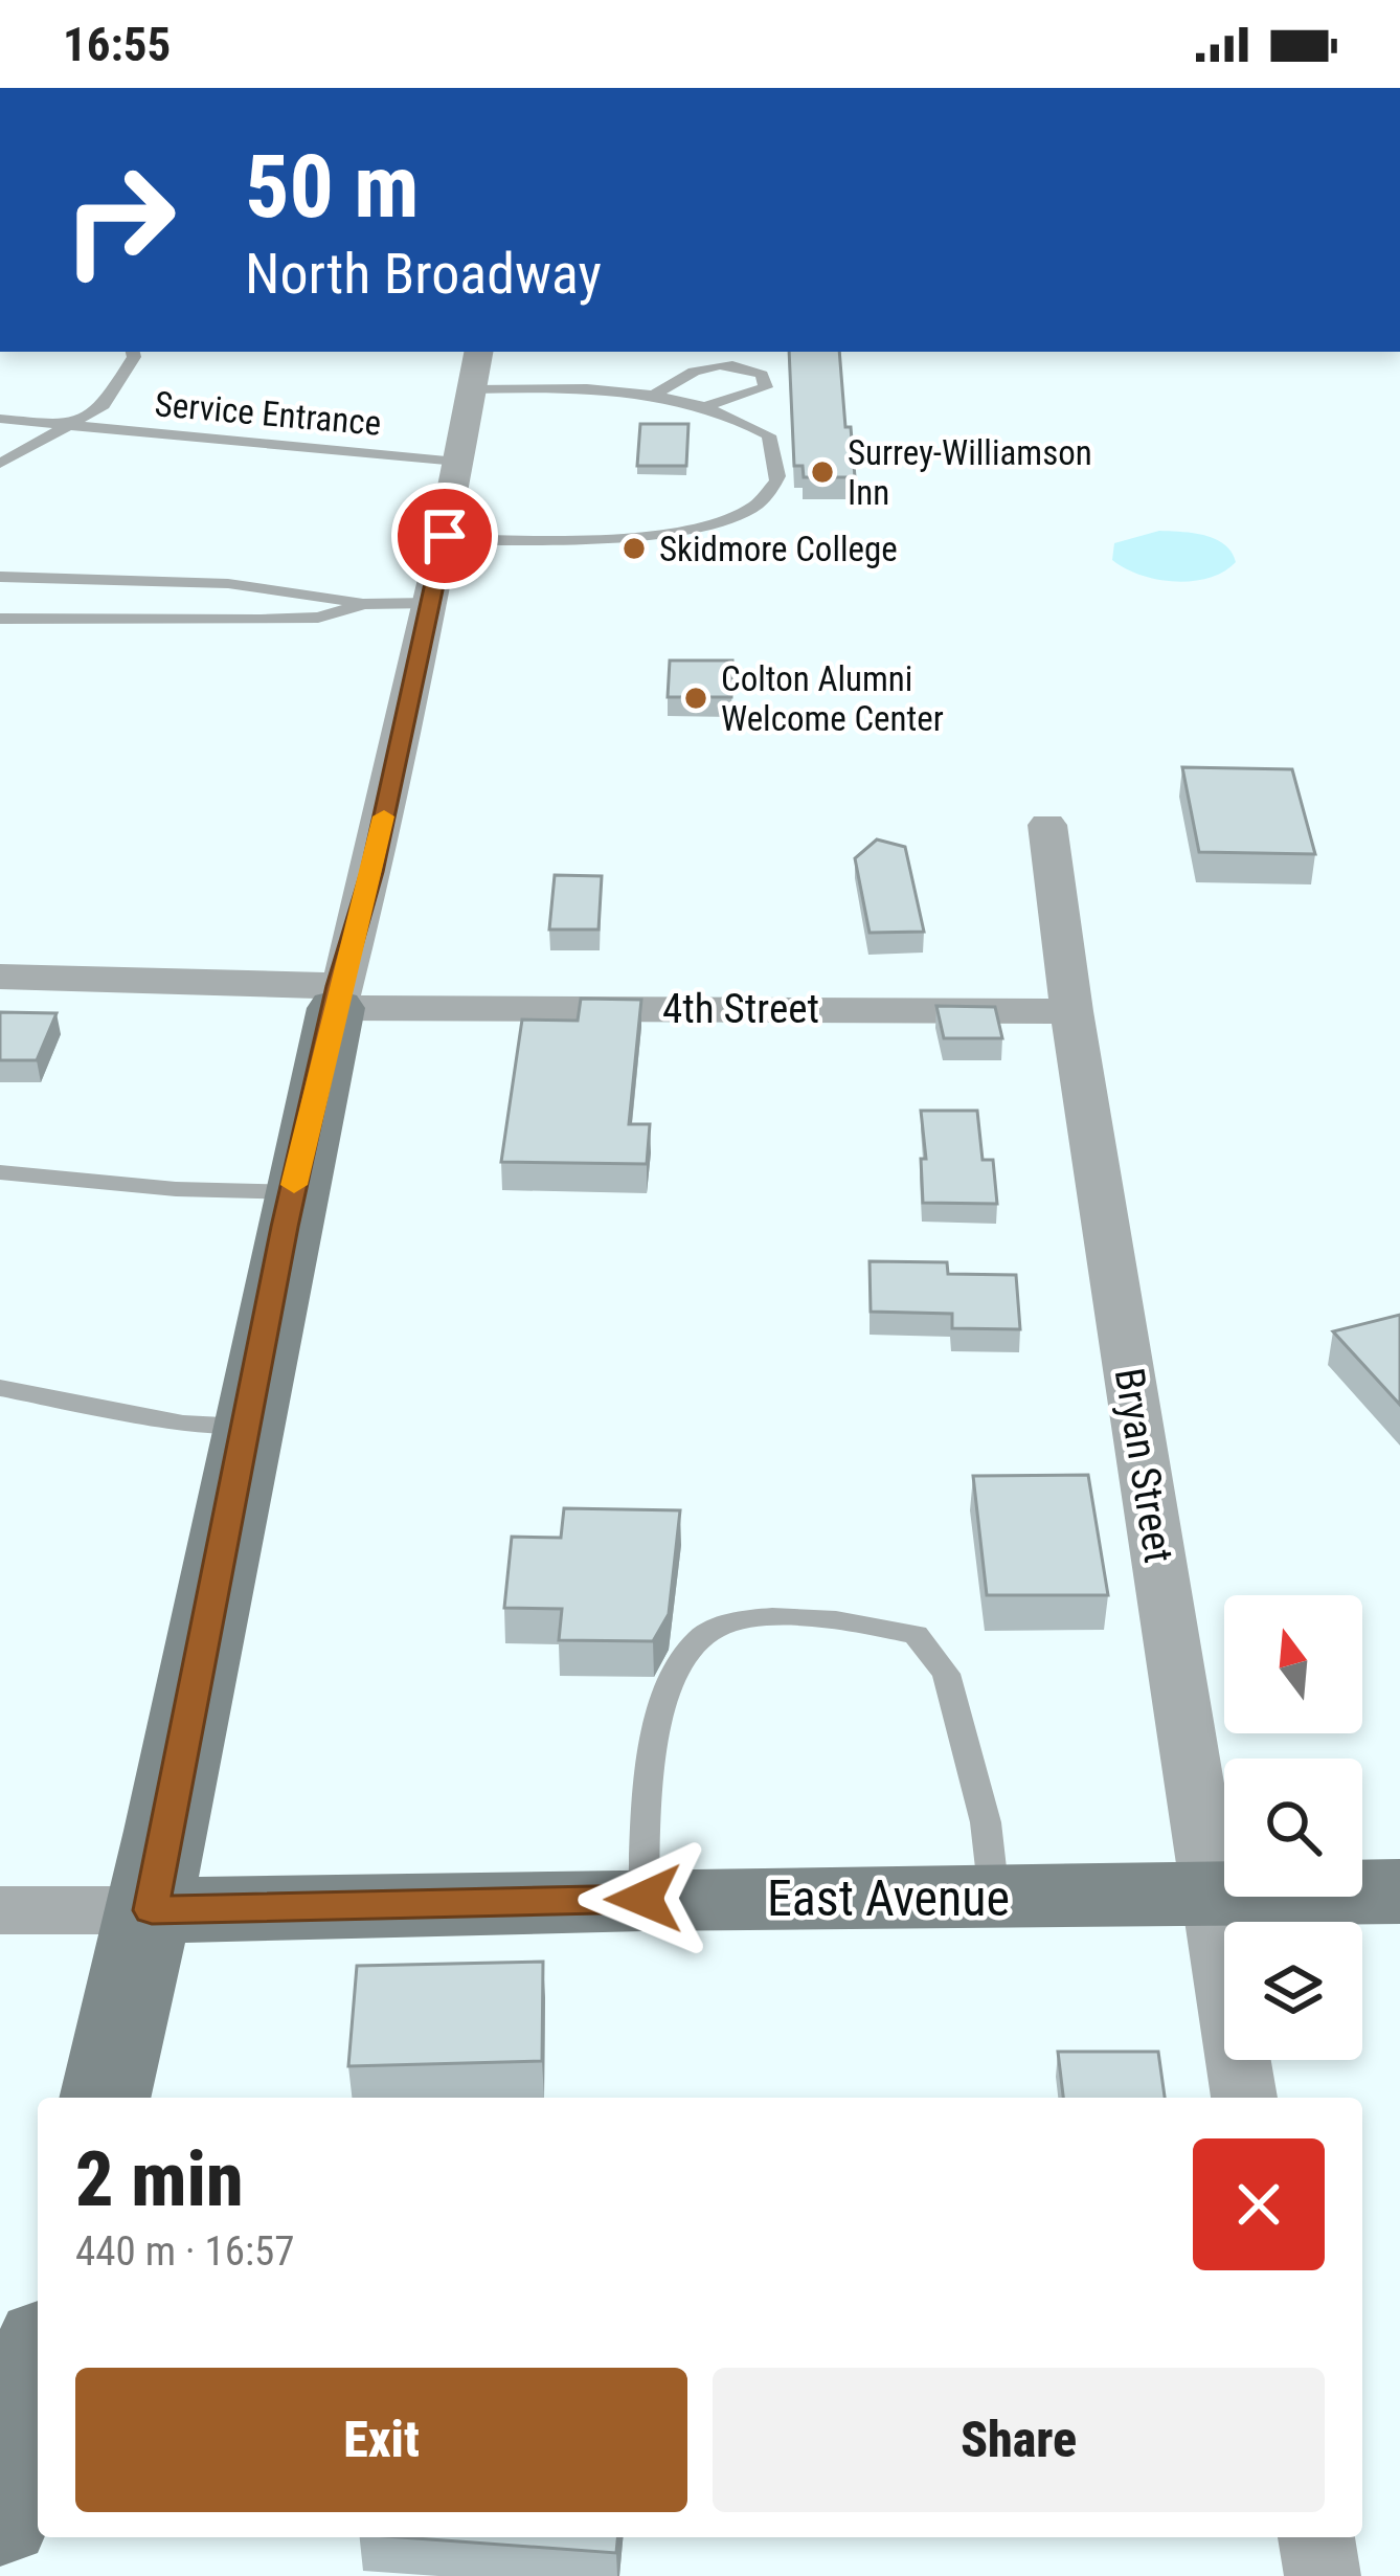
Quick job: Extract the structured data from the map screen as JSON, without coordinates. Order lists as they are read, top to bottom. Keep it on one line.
{"streets":{"street":["4th Street","Bryan Street","East Avenue"],"lane":["Service Entrance"]},"crossings":[["4th Street","Bryan Street"],["Bryan Street","East Avenue"]],"places":["Surrey-Williamson Inn","Skidmore College","Colton Alumni Welcome Center"],"north":"top","page":{"status":"16:55","turn":["50 m","North Broadway"],"heading":["2 min","440 m · 16:57"],"buttons":["Exit","Share"]}}
